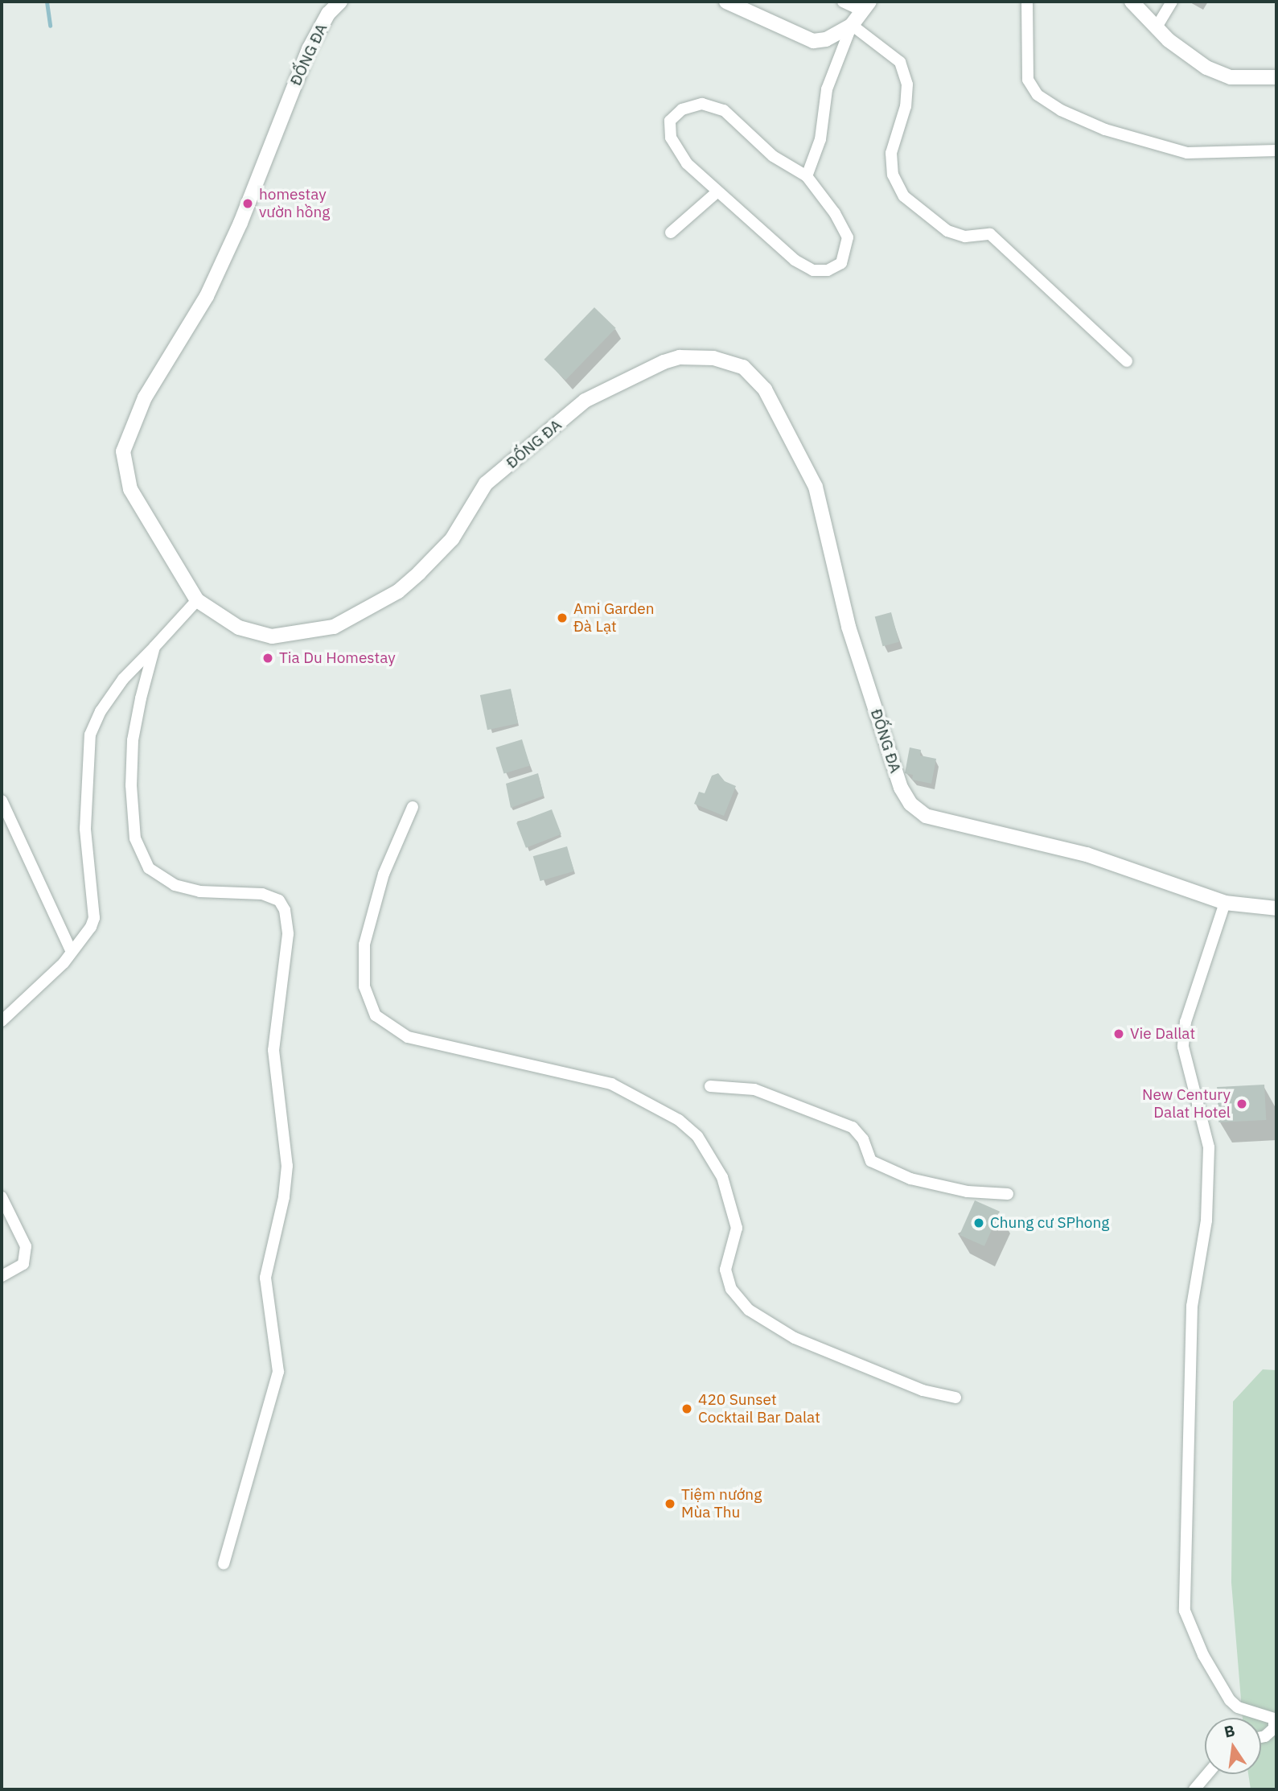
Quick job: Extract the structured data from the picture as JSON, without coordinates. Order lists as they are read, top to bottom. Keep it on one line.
{"streets":{"street":["ĐỐNG ĐA"]},"places":["homestay vườn hồng","Ami Garden Đà Lạt","Tia Du Homestay","Vie Dallat","New Century Dalat Hotel","Chung cư SPhong","420 Sunset Cocktail Bar Dalat","Tiệm nướng Mùa Thu"],"north":"top"}
